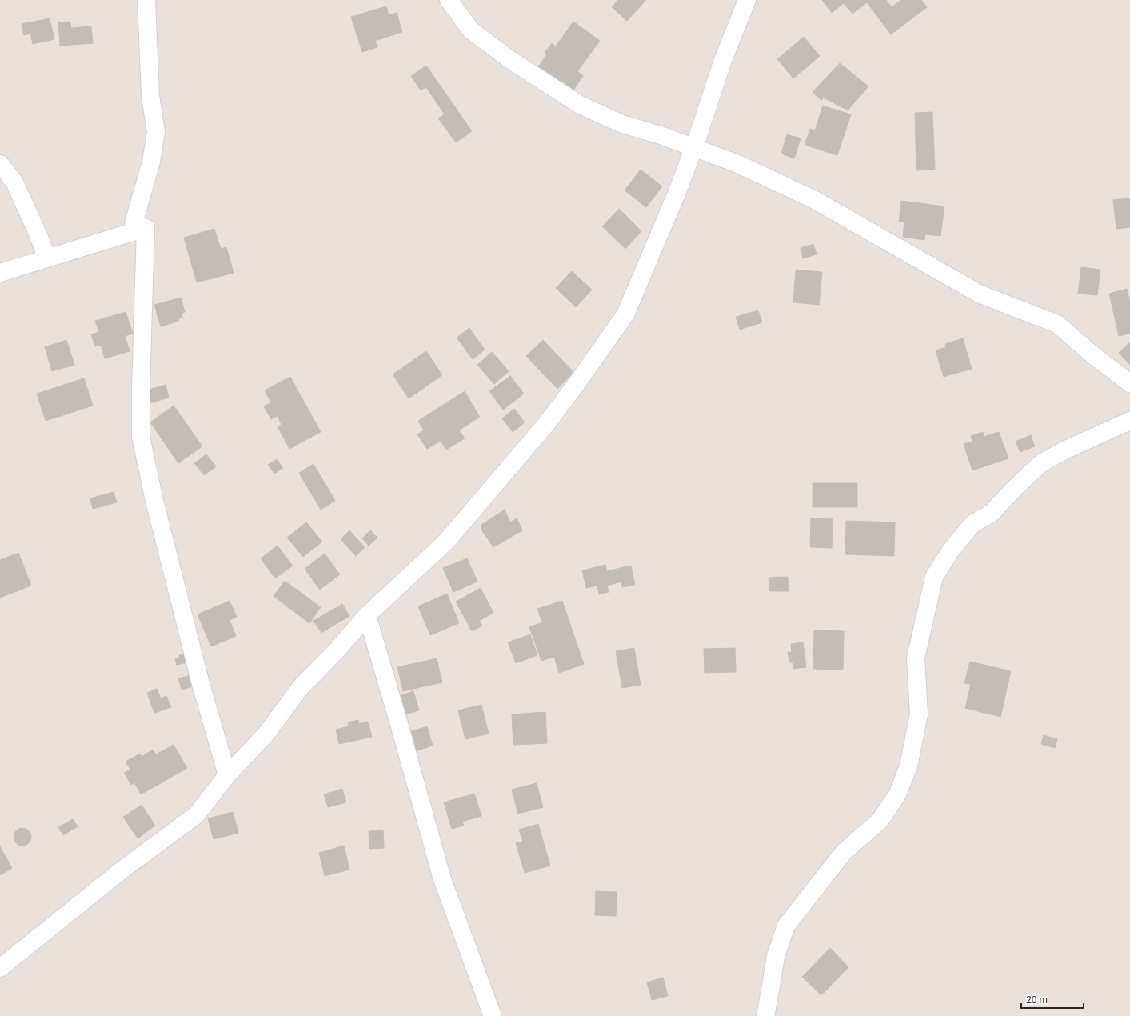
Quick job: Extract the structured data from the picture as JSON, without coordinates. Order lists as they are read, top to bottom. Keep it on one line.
{"scale_bar":"20 m"}
